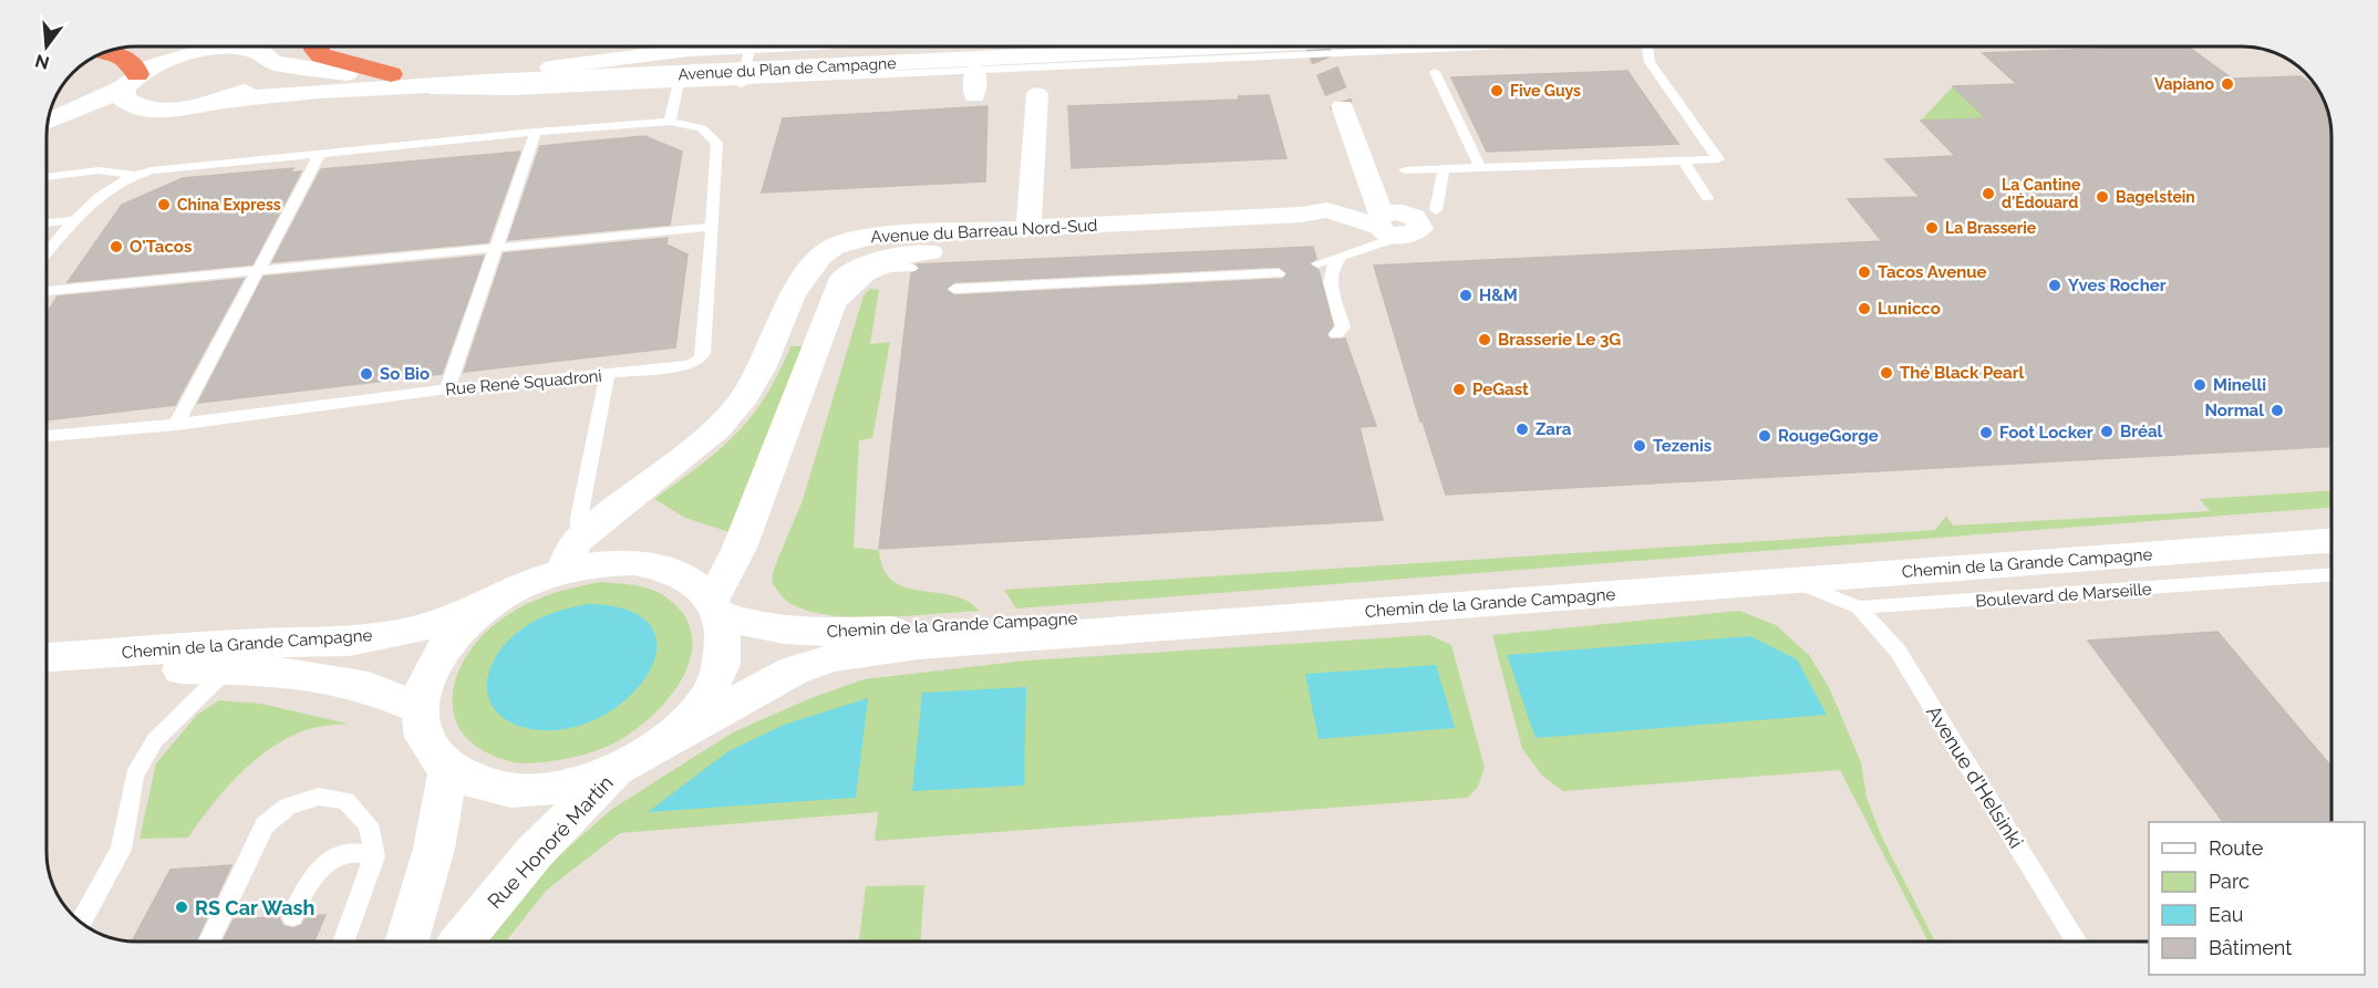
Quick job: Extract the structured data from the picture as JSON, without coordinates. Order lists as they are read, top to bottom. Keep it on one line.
{"streets":{"main road":["Avenue du Plan de Campagne"],"street":["Avenue du Barreau Nord-Sud","Chemin de la Grande Campagne","Rue Honoré Martin"],"lane":["Rue René Squadroni","Boulevard de Marseille","Avenue d'Helsinki"]},"crossings":[["Avenue du Barreau Nord-Sud","Chemin de la Grande Campagne"],["Chemin de la Grande Campagne","Boulevard de Marseille"],["Boulevard de Marseille","Avenue d'Helsinki"]],"places":["Vapiano","Five Guys","La Cantine d'Édouard","Bagelstein","China Express","La Brasserie","O'Tacos","Tacos Avenue","Yves Rocher","H&M","Lunicco","Brasserie Le 3G","Thé Black Pearl","So Bio","Minelli","PeGast","Normal","Zara","Bréal","Foot Locker","RougeGorge","Tezenis","RS Car Wash"],"legend":["Route","Parc","Eau","Bâtiment"],"north":"bottom"}
